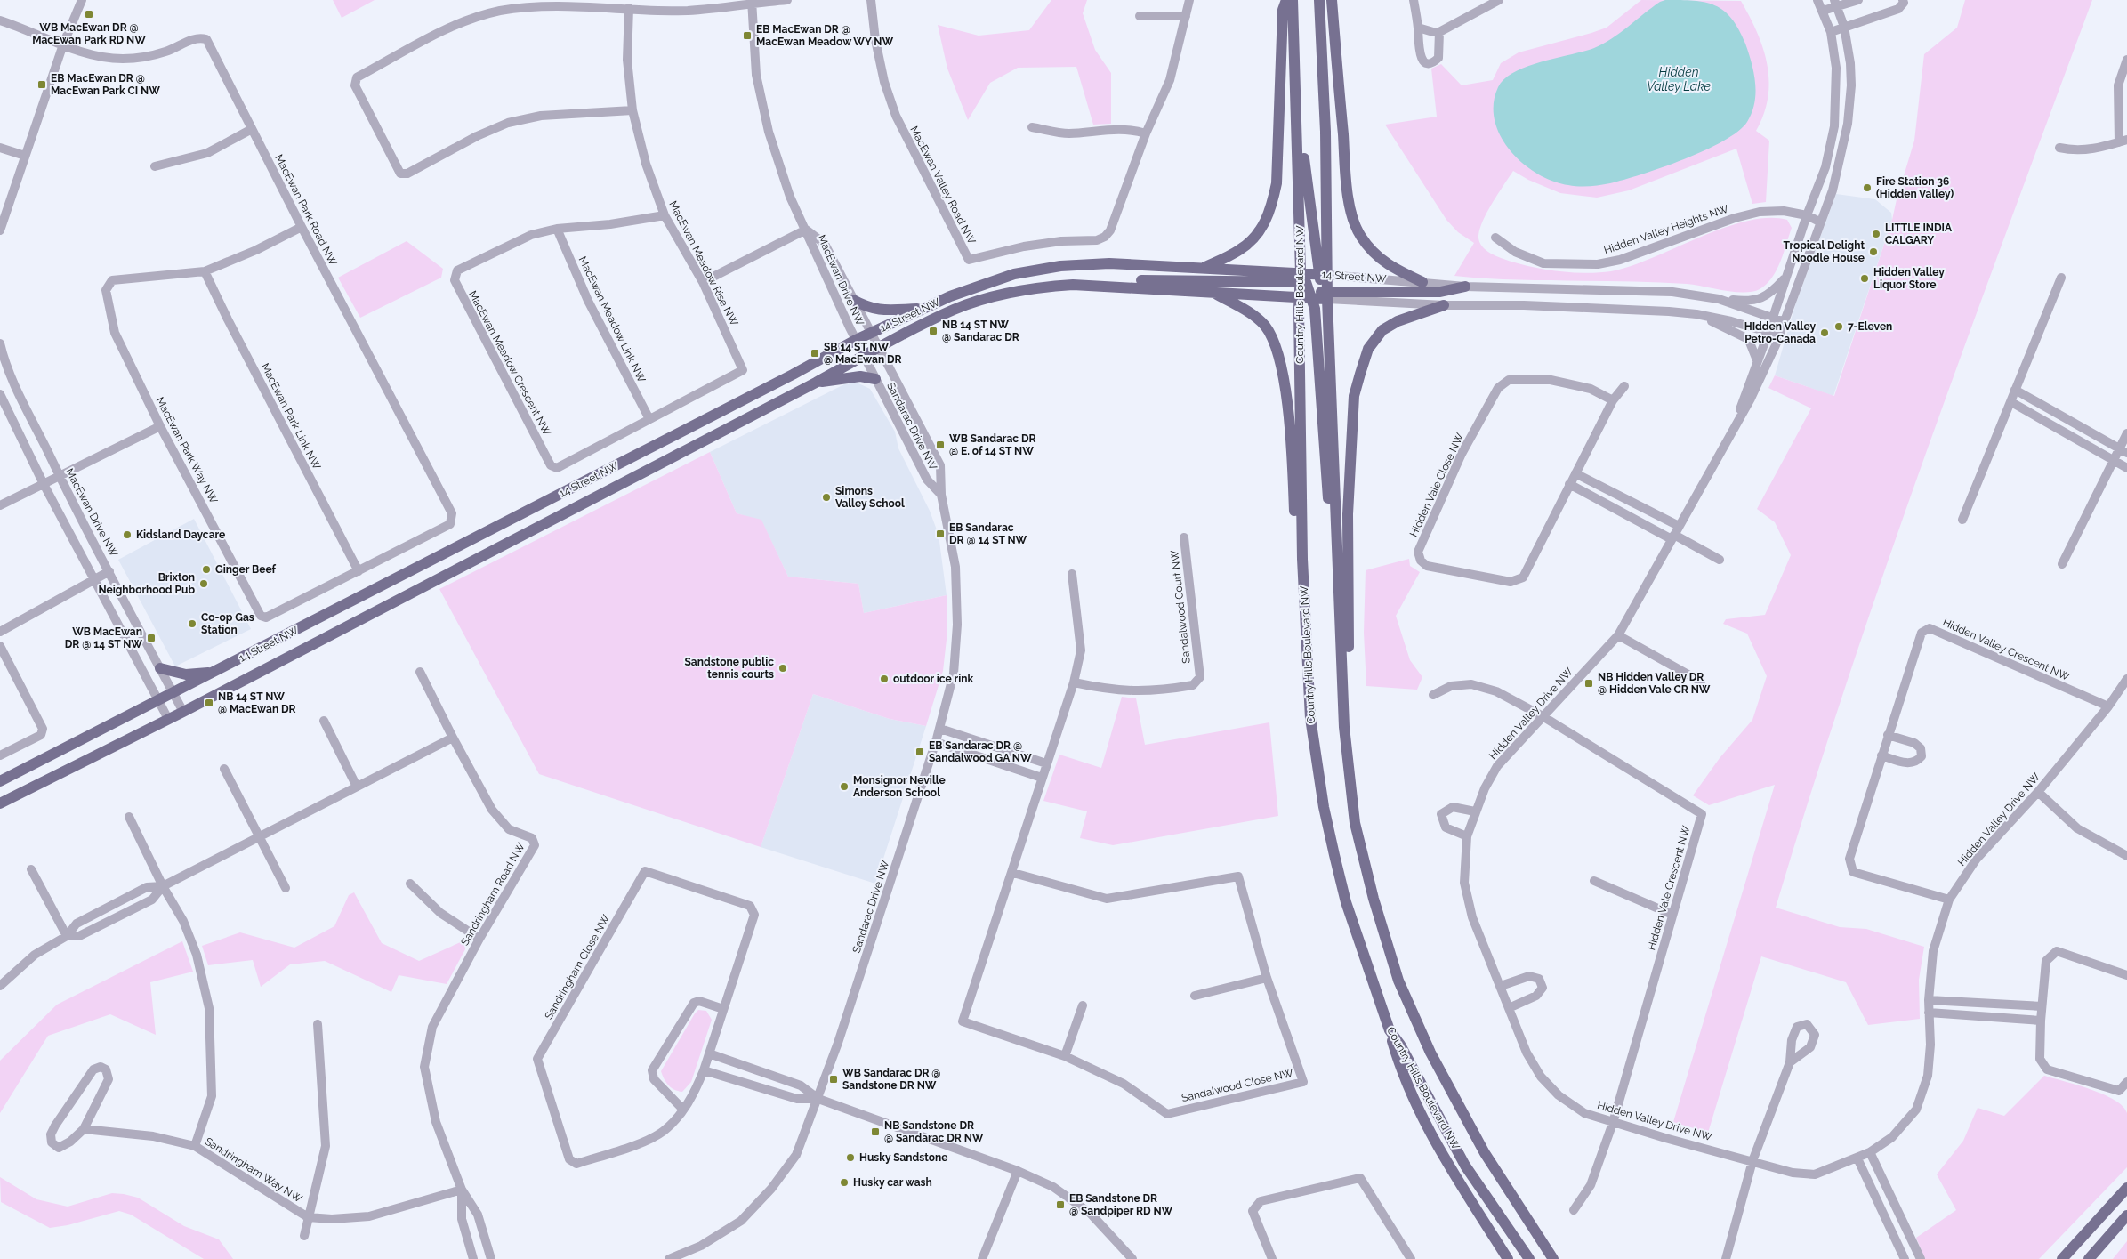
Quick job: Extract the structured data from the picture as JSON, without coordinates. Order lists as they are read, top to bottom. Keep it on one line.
{"streets":{"main road":["14 Street NW","Country Hills Boulevard NW"],"street":["MacEwan Valley Road NW","MacEwan Park Road NW","Hidden Valley Heights NW","MacEwan Meadow Rise NW","MacEwan Drive NW","MacEwan Meadow Link NW","MacEwan Meadow Crescent NW","MacEwan Park Link NW","Sandarac Drive NW","MacEwan Park Way NW","Hidden Vale Close NW","Sandalwood Court NW","Hidden Valley Crescent NW","Hidden Valley Drive NW","Hidden Vale Crescent NW","Sandringham Road NW","Sandringham Close NW","Sandalwood Close NW","Sandringham Way NW"]},"crossings":[["MacEwan Park Road NW","MacEwan Park Way NW"],["Hidden Valley Heights NW","Hidden Valley Drive NW"],["MacEwan Meadow Rise NW","MacEwan Meadow Crescent NW"],["14 Street NW","MacEwan Drive NW"],["14 Street NW","Country Hills Boulevard NW"],["14 Street NW","Sandarac Drive NW"],["14 Street NW","Hidden Valley Drive NW"],["MacEwan Drive NW","Sandarac Drive NW"],["MacEwan Meadow Link NW","MacEwan Meadow Crescent NW"],["MacEwan Park Link NW","MacEwan Park Way NW"],["Sandalwood Court NW","Sandalwood Close NW"],["Hidden Valley Crescent NW","Hidden Valley Drive NW"],["Hidden Valley Drive NW","Hidden Vale Crescent NW"],["Sandringham Road NW","Sandringham Way NW"]],"water":["Hidden Valley Lake"],"places":{"transit":["WB MacEwan DR @ MacEwan Park RD NW","EB MacEwan DR @ MacEwan Meadow WY NW","EB MacEwan DR @ MacEwan Park CI NW","NB 14 ST NW @ Sandarac DR","SB 14 ST NW @ MacEwan DR","WB Sandarac DR @ E. of 14 ST NW","EB Sandarac DR @ 14 ST NW","WB MacEwan DR @ 14 ST NW","NB Hidden Valley DR @ Hidden Vale CR NW","NB 14 ST NW @ MacEwan DR","EB Sandarac DR @ Sandalwood GA NW","WB Sandarac DR @ Sandstone DR NW","NB Sandstone DR @ Sandarac DR NW","EB Sandstone DR @ Sandpiper RD NW"],"other":["Fire Station 36 (Hidden Valley)","LITTLE INDIA CALGARY","Tropical Delight Noodle House","Hidden Valley Liquor Store","7-Eleven","HIdden Valley Petro-Canada","Simons Valley School","Kidsland Daycare","Ginger Beef","Brixton Neighborhood Pub","Co-op Gas Station","Sandstone public tennis courts","outdoor ice rink","Monsignor Neville Anderson School","Husky Sandstone","Husky car wash"]}}
